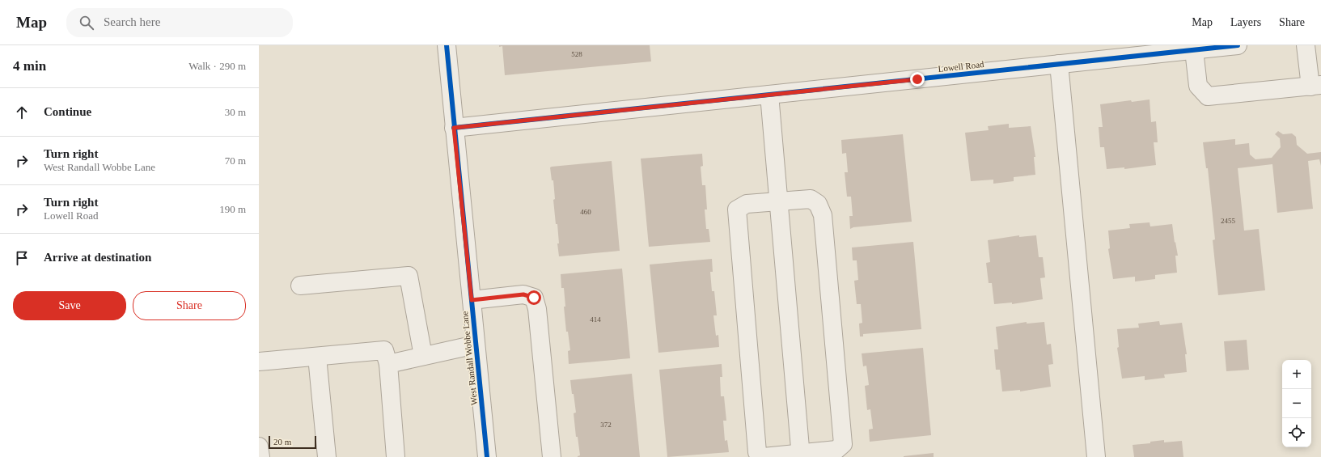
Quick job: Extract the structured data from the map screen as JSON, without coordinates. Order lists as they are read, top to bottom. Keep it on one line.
{"streets":{"street":["Lowell Road","West Randall Wobbe Lane"]},"crossings":[["Lowell Road","West Randall Wobbe Lane"]],"house_numbers":["528","460","2455","414","372"],"scale_bar":"20 m","page":{"header":"Map","search":"Search here","nav":["Map","Layers","Share"],"heading":["4 min","Walk · 290 m"],"list":[["Continue","30 m"],["Turn right","West Randall Wobbe Lane","70 m"],["Turn right","Lowell Road","190 m"],"Arrive at destination"],"buttons":["Save","Share"],"map_buttons":["+","−"],"scale":"20 m"}}
